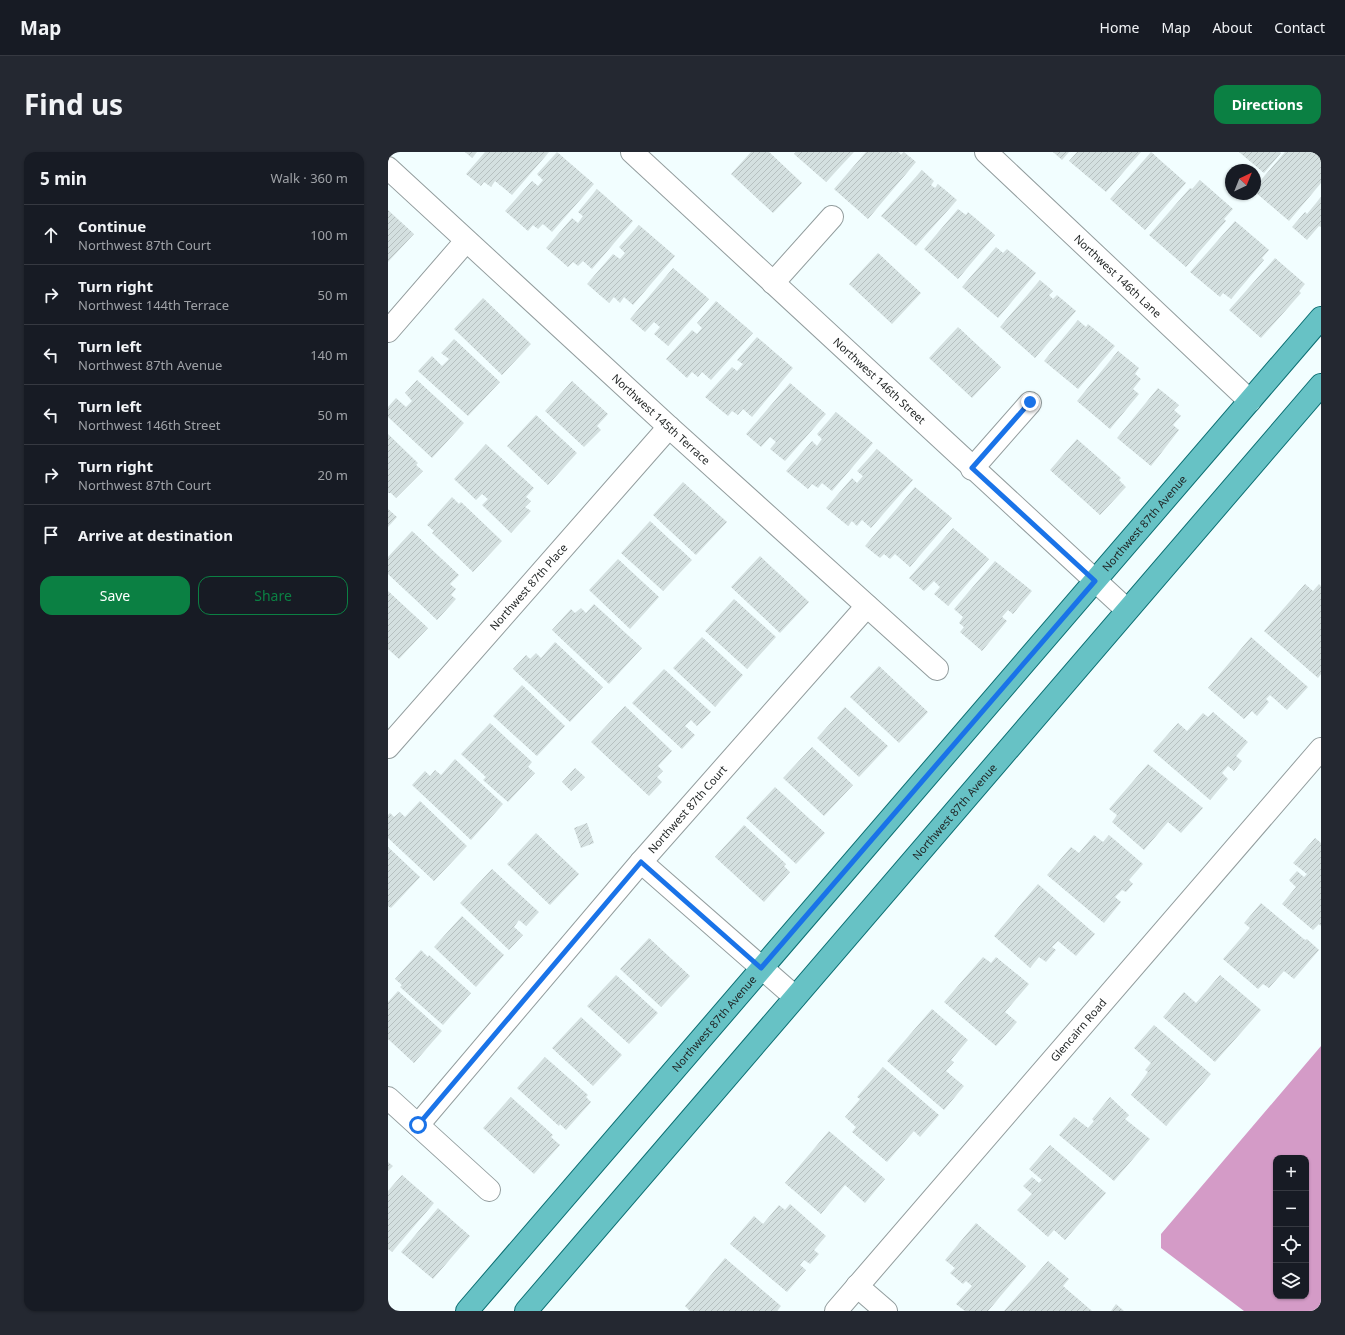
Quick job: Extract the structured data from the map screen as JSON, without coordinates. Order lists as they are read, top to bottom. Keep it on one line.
{"streets":{"main road":["Northwest 87th Avenue"],"street":["Northwest 146th Lane","Northwest 146th Street","Northwest 145th Terrace","Northwest 87th Place","Northwest 87th Court","Glencairn Road"]},"crossings":[["Northwest 146th Lane","Northwest 87th Avenue"],["Northwest 146th Street","Northwest 87th Avenue"],["Northwest 145th Terrace","Northwest 87th Place"],["Northwest 145th Terrace","Northwest 87th Court"]],"north":"top right","page":{"header":"Map","nav":["Home","Map","About","Contact"],"title":"Find us","buttons":["Directions",["Save","Share"]],"heading":["5 min","Walk · 360 m"],"list":[["Continue","Northwest 87th Court","100 m"],["Turn right","Northwest 144th Terrace","50 m"],["Turn left","Northwest 87th Avenue","140 m"],["Turn left","Northwest 146th Street","50 m"],["Turn right","Northwest 87th Court","20 m"],"Arrive at destination"],"map_buttons":["+","−"]}}
